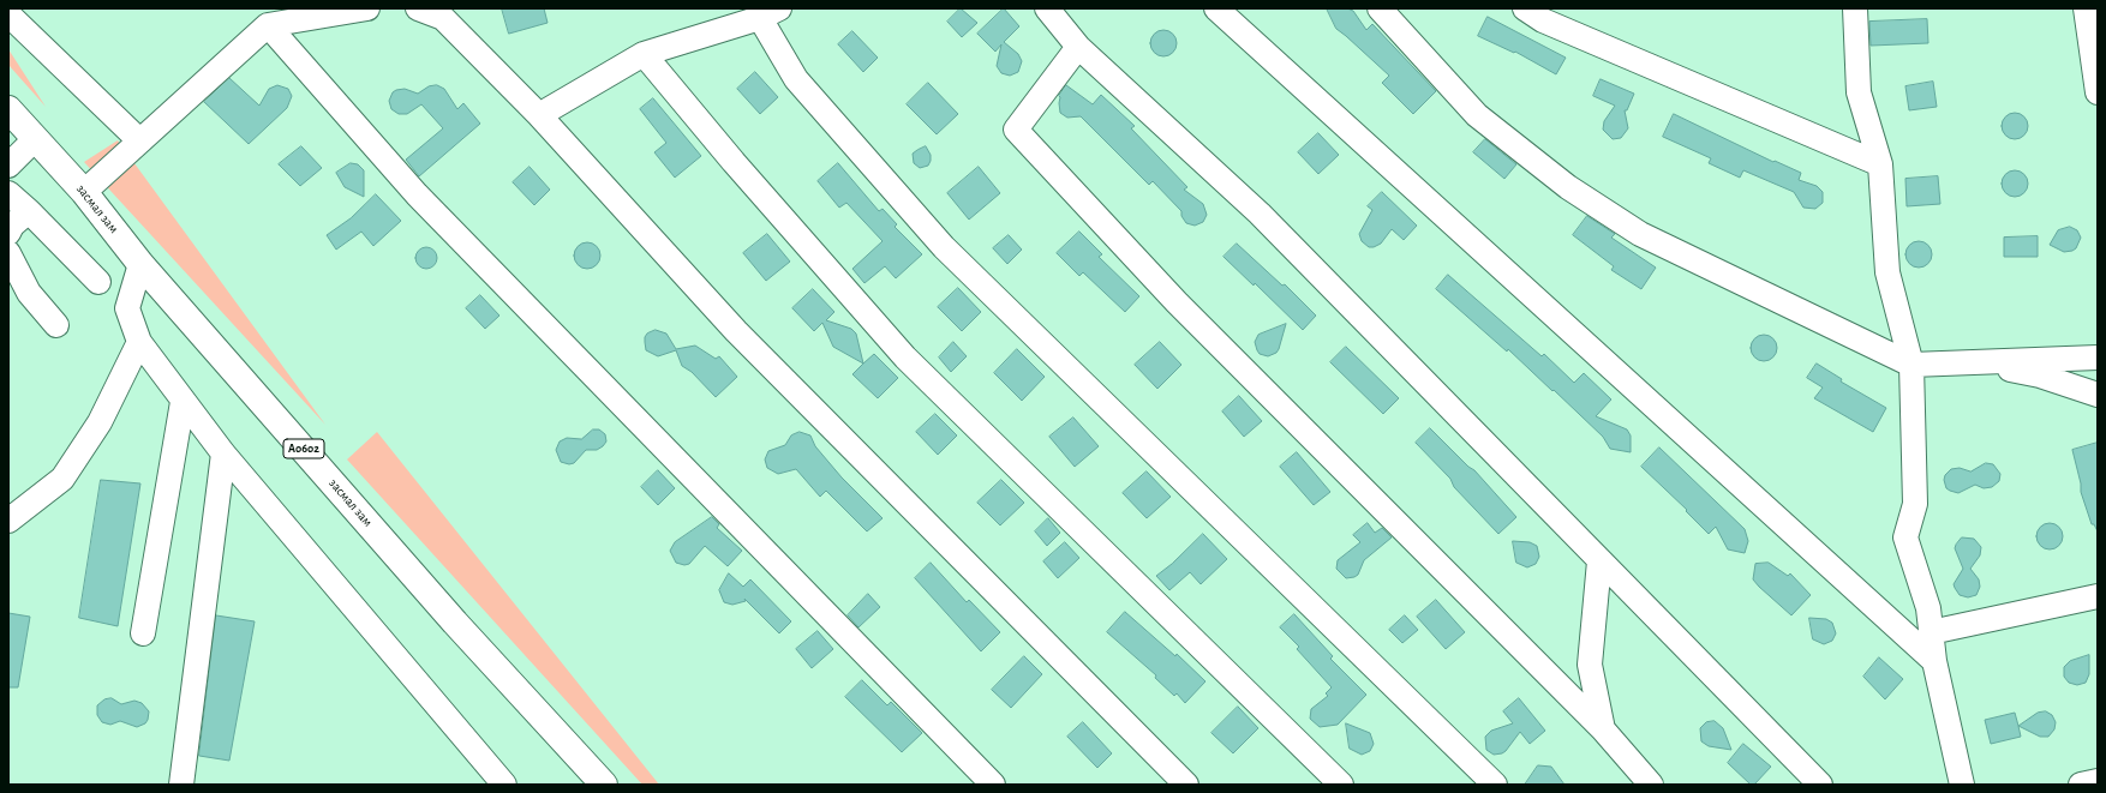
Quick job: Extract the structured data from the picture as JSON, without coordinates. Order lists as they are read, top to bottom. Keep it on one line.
{"streets":{"highway":["засмал зам","A0602"]}}
